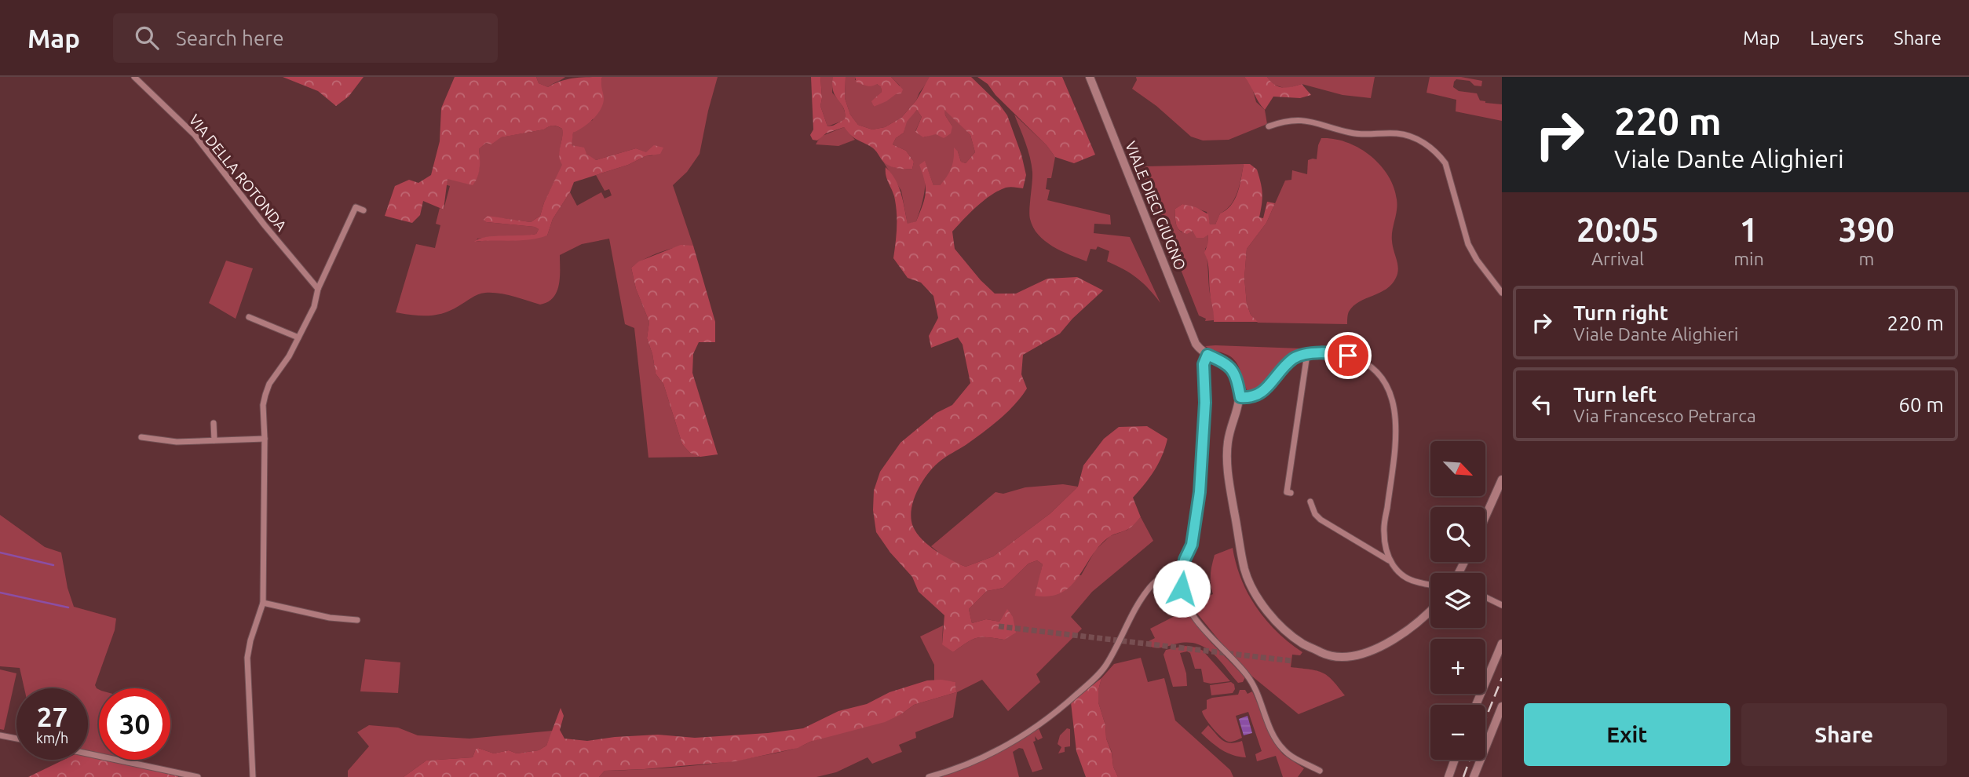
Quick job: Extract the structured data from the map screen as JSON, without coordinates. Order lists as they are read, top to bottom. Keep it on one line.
{"streets":{"main road":["VIALE DIECI GIUGNO"],"street":["VIA DELLA ROTONDA"]},"north":"bottom right","page":{"header":"Map","search":"Search here","nav":["Map","Layers","Share"],"turn":["220 m","Viale Dante Alighieri"],"eta":["20:05","Arrival","1","min","390","m"],"list":[{"name":"Turn right","note":"Viale Dante Alighieri","value":"220 m"},{"name":"Turn left","note":"Via Francesco Petrarca","value":"60 m"}],"map_buttons":["+","−"],"speed":"27 km/h","limit":"30","buttons":["Exit","Share"]}}
